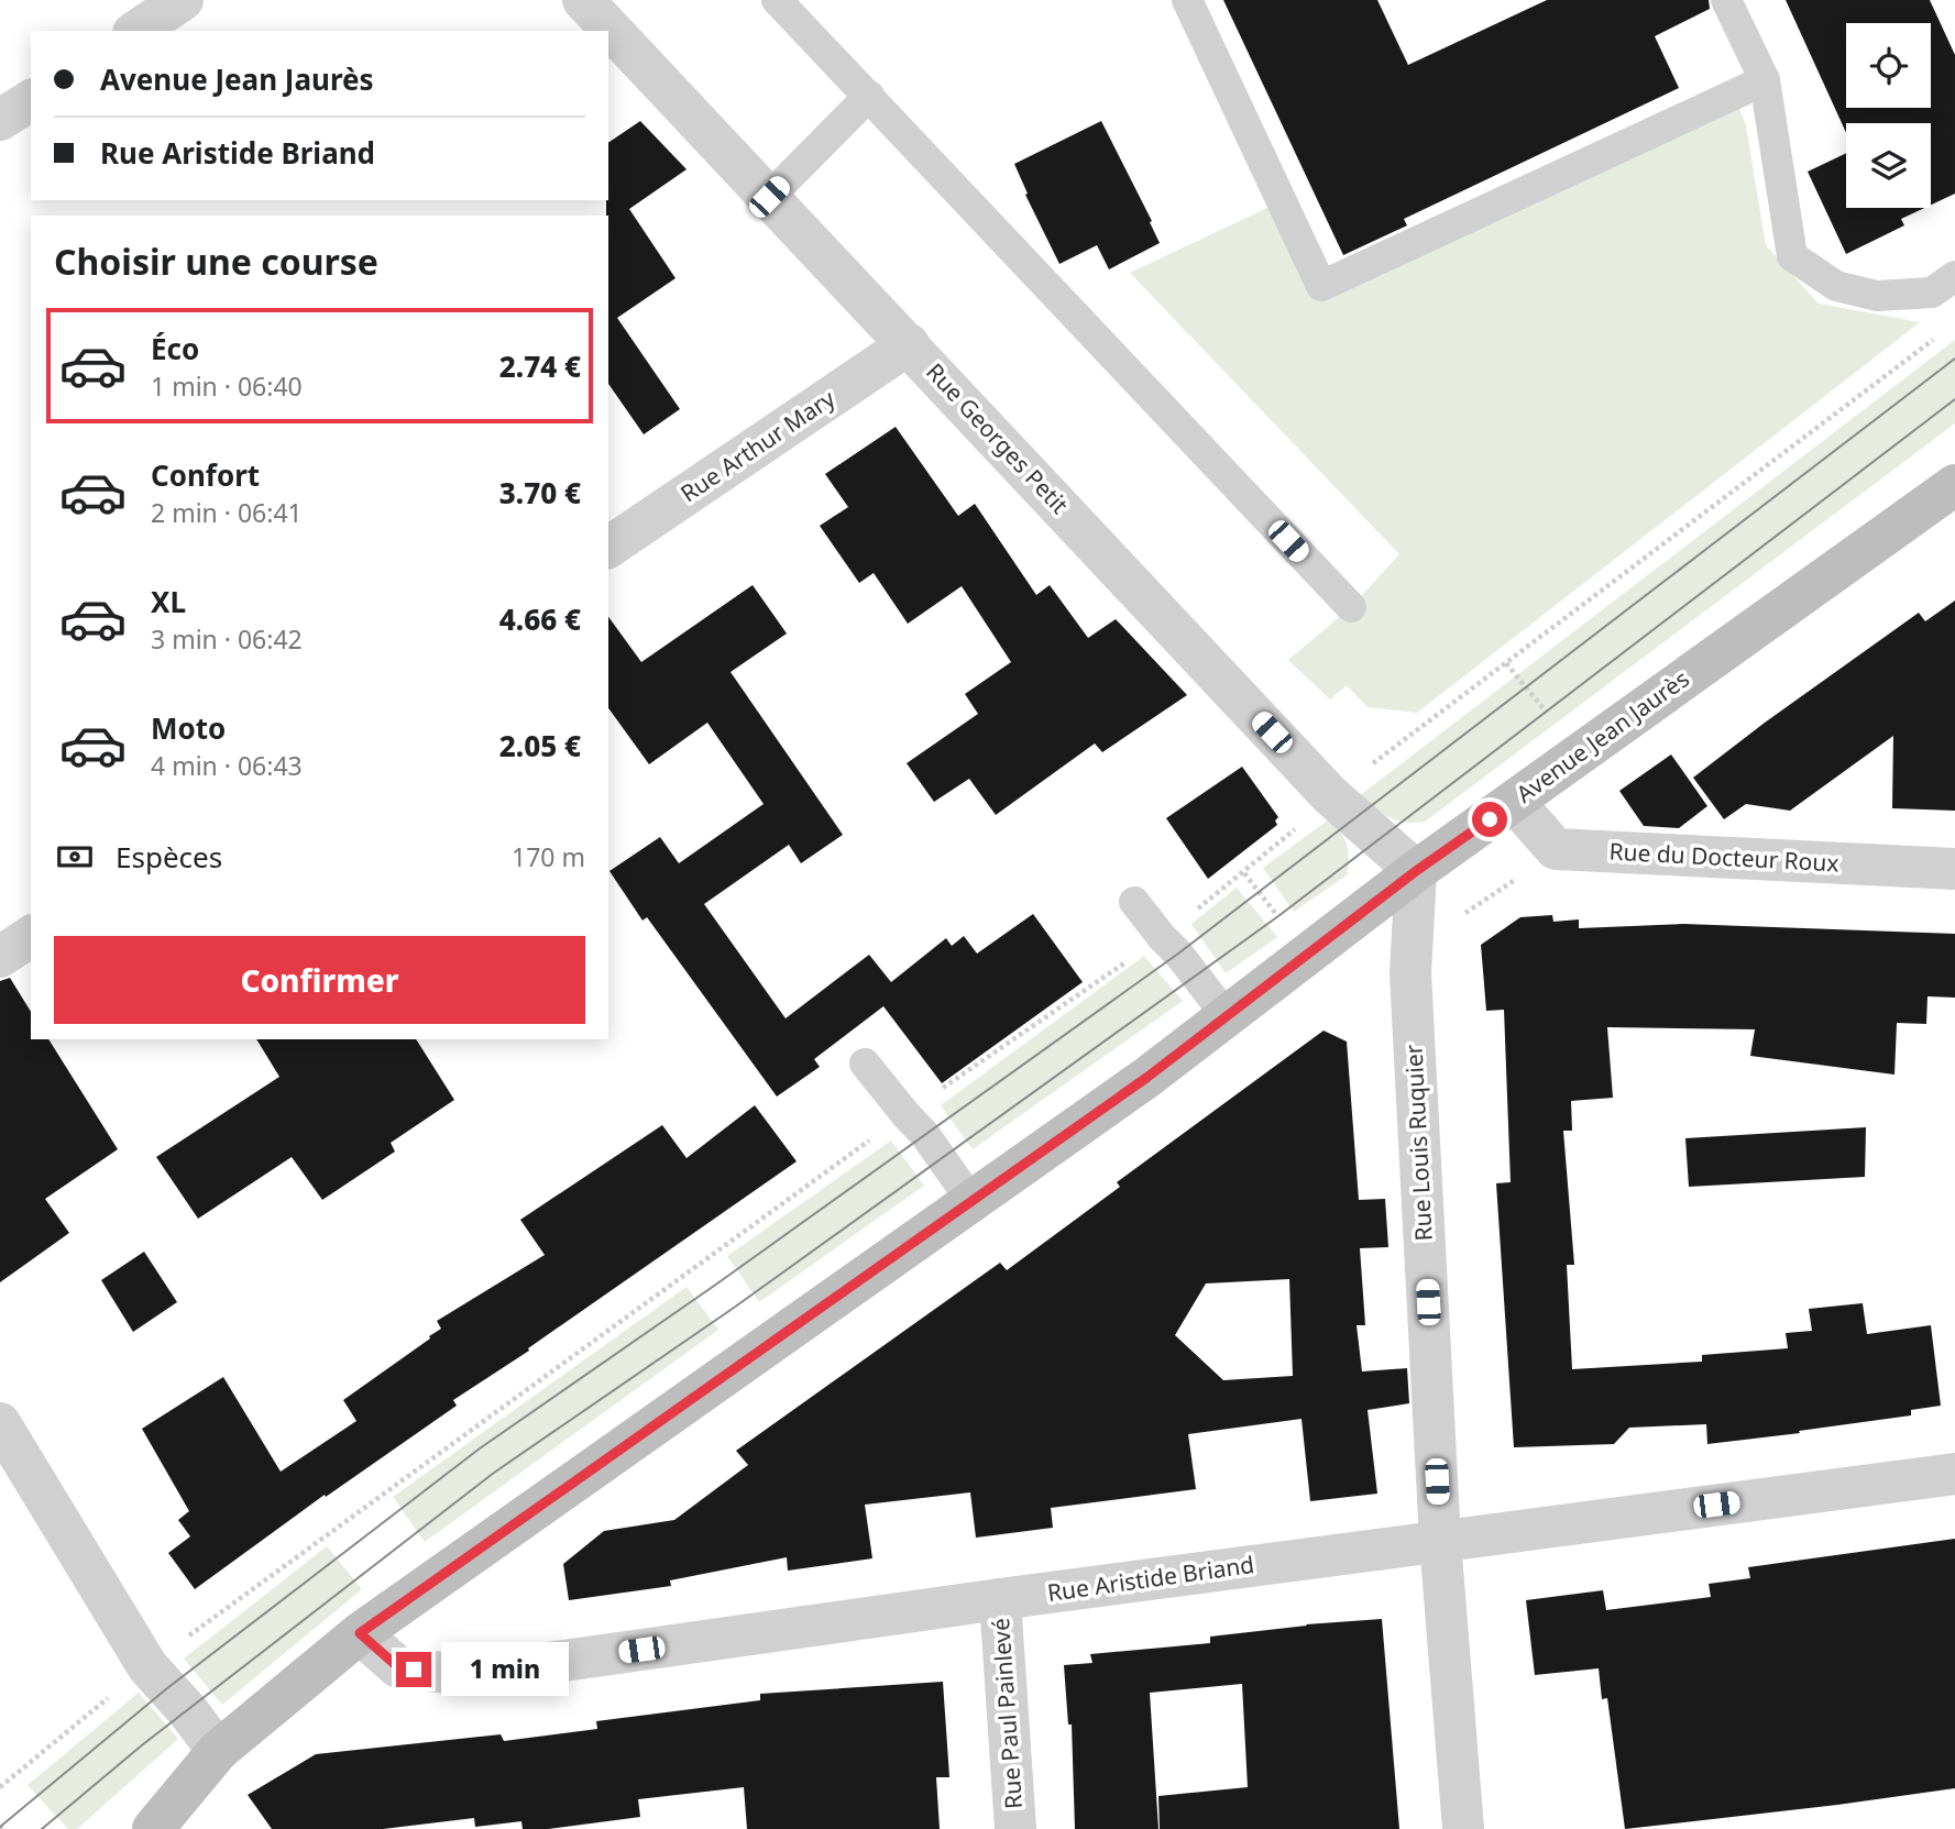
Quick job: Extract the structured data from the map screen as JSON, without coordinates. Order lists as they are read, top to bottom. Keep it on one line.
{"streets":{"street":["Rue Georges Petit","Rue Arthur Mary","Avenue Jean Jaurès","Rue du Docteur Roux","Rue Louis Ruquier","Rue Aristide Briand","Rue Paul Painlevé"]},"crossings":[["Rue Georges Petit","Rue Arthur Mary"],["Rue Georges Petit","Avenue Jean Jaurès"],["Rue Georges Petit","Rue Louis Ruquier"],["Avenue Jean Jaurès","Rue du Docteur Roux"],["Avenue Jean Jaurès","Rue Louis Ruquier"],["Avenue Jean Jaurès","Rue Aristide Briand"],["Rue Louis Ruquier","Rue Aristide Briand"],["Rue Aristide Briand","Rue Paul Painlevé"]],"page":{"banner":["Avenue Jean Jaurès","Rue Aristide Briand"],"heading":"Choisir une course","list":[{"name":"Éco","note":"1 min · 06:40","value":"2.74 €"},{"name":"Confort","note":"2 min · 06:41","value":"3.70 €"},{"name":"XL","note":"3 min · 06:42","value":"4.66 €"},{"name":"Moto","note":"4 min · 06:43","value":"2.05 €"}],"pay":["Espèces","170 m"],"buttons":"Confirmer","bubble":"1 min"}}
